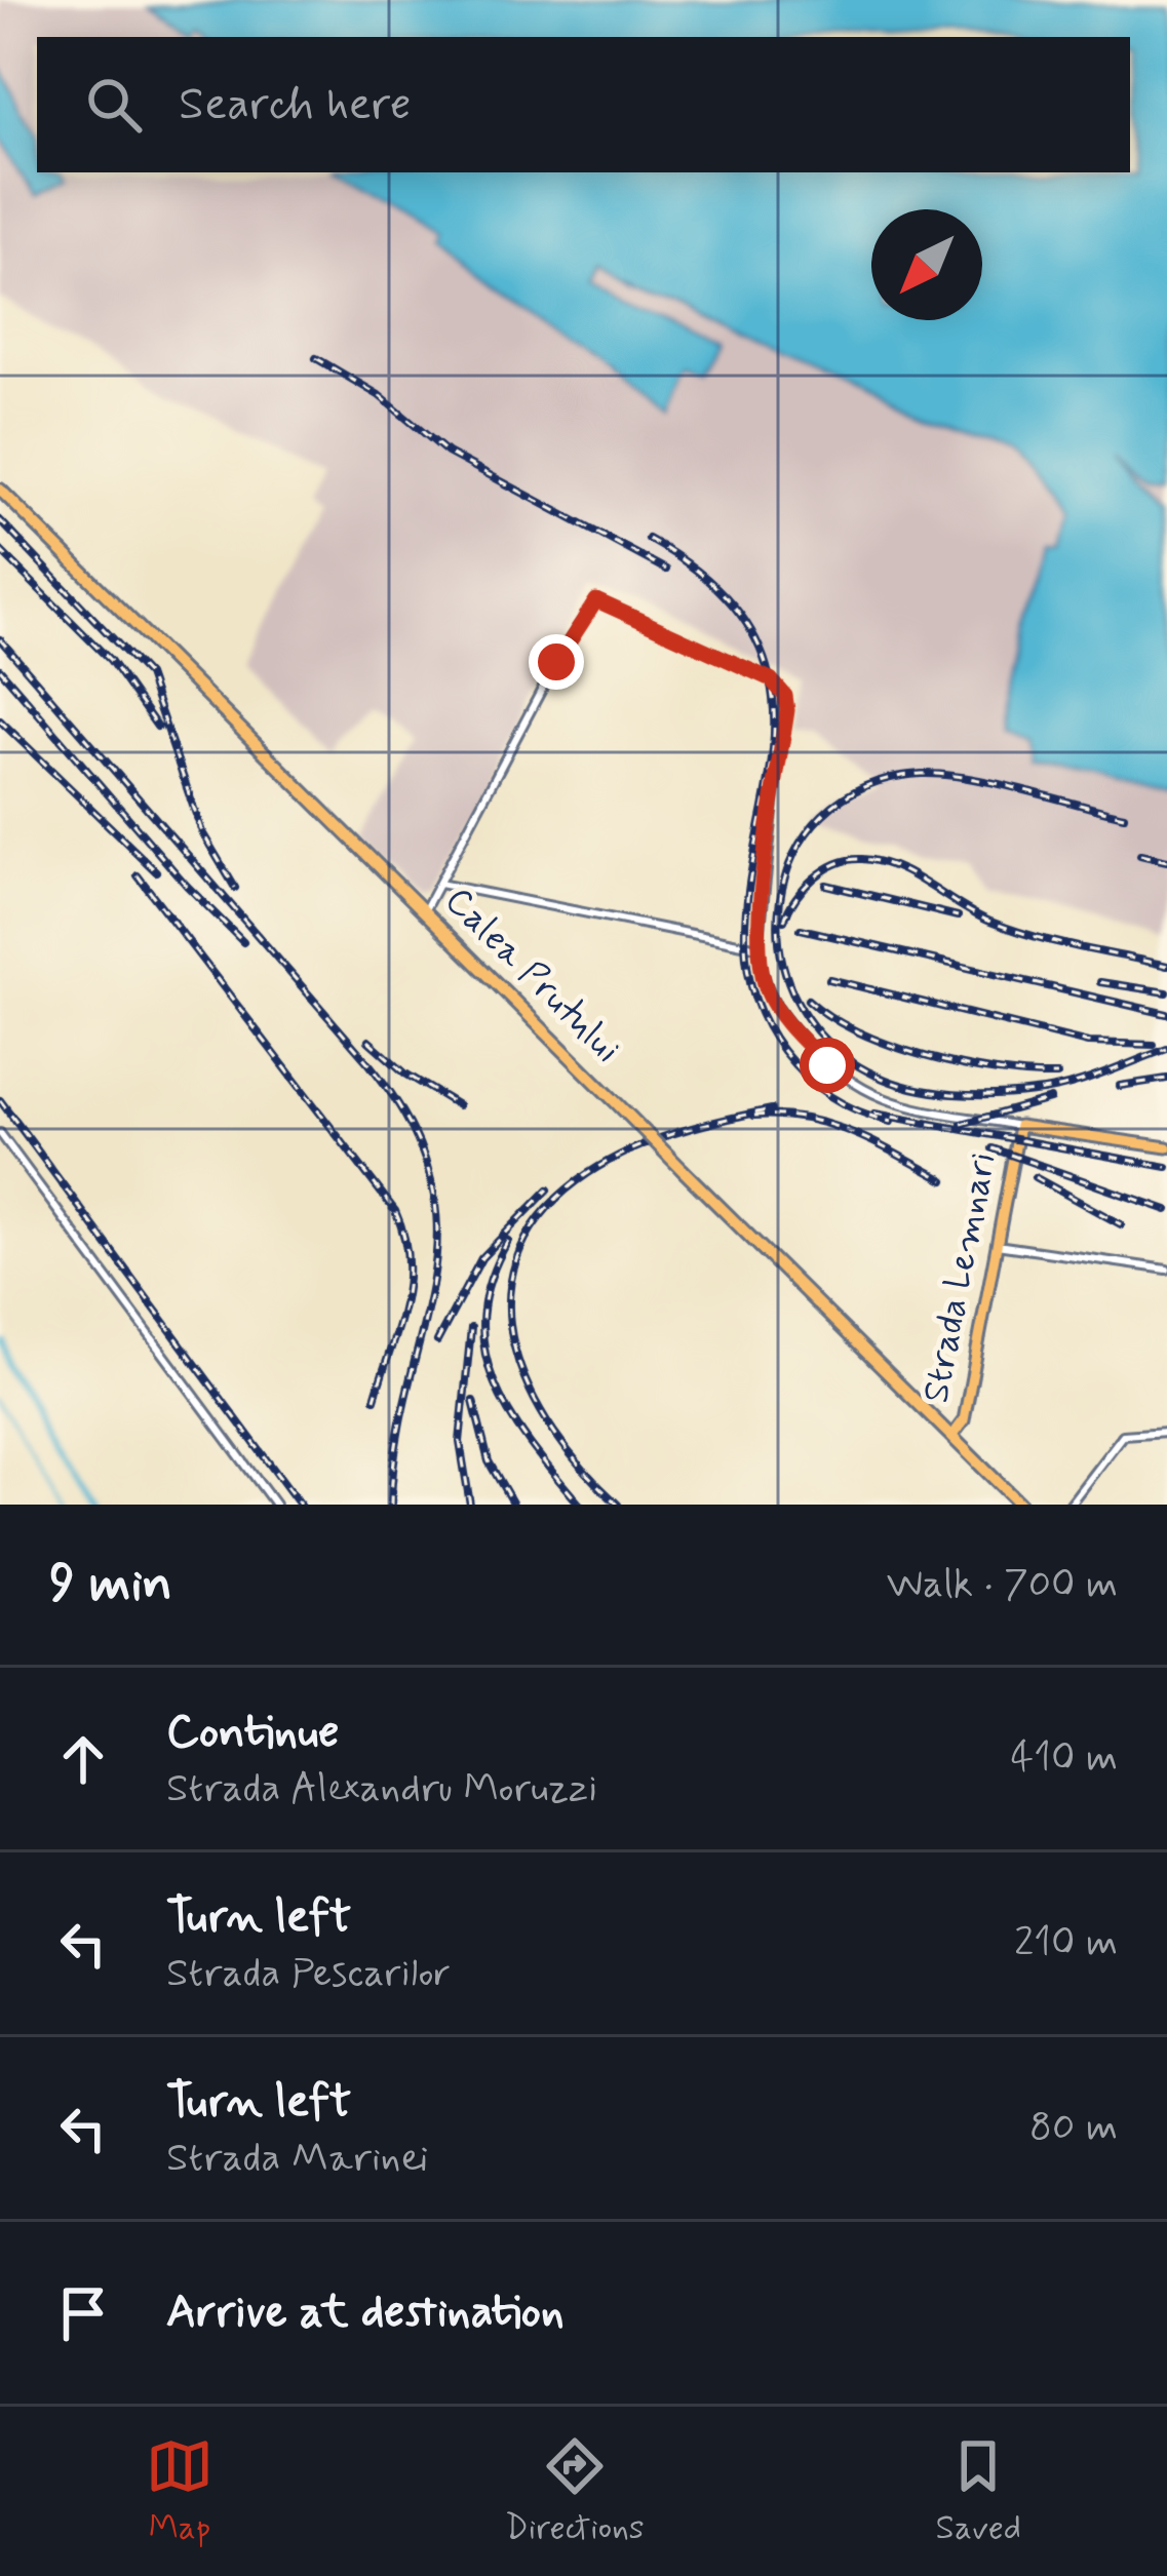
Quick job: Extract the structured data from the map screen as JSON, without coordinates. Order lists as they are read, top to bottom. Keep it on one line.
{"streets":{"highway":["Calea Prutului"],"main road":["Strada Lemnari"]},"crossings":[["Calea Prutului","Strada Lemnari"]],"north":"bottom left","page":{"search":"Search here","heading":["9 min","Walk · 700 m"],"list":[["Continue","Strada Alexandru Moruzzi","410 m"],["Turn left","Strada Pescarilor","210 m"],["Turn left","Strada Marinei","80 m"],"Arrive at destination"],"nav":["Map","Directions","Saved"]}}
